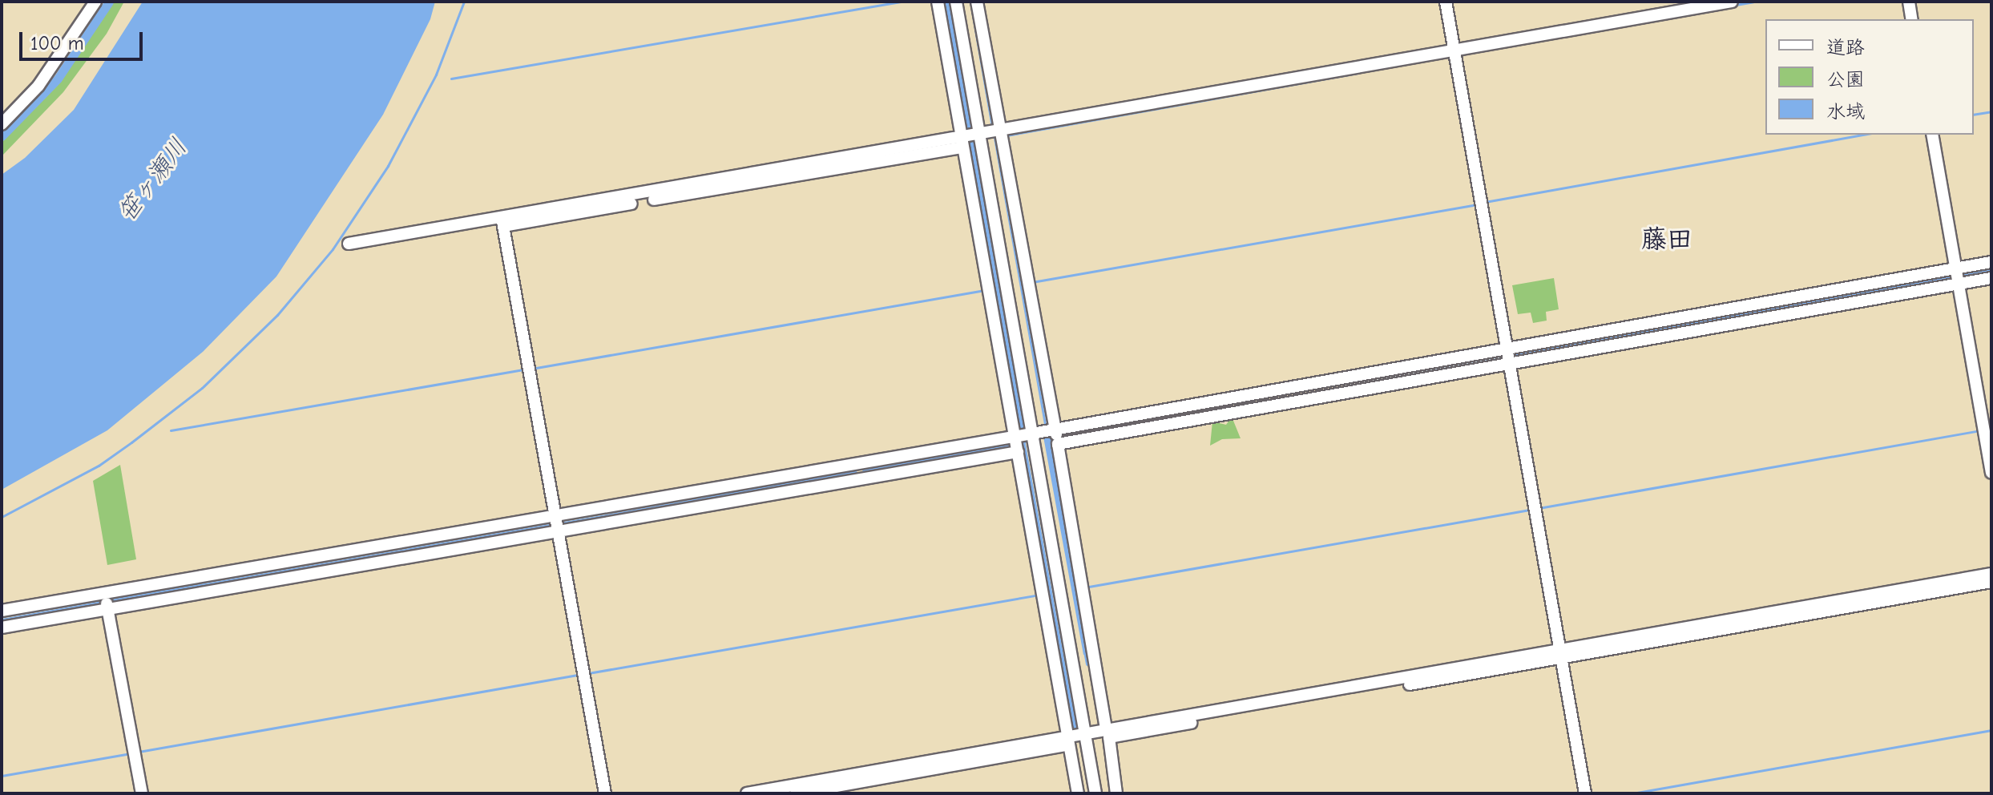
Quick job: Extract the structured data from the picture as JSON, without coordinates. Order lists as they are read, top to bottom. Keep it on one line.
{"districts":["藤田"],"water":["笹ヶ瀬川"],"legend":["道路","公園","水域"],"scale_bar":"100 m"}
